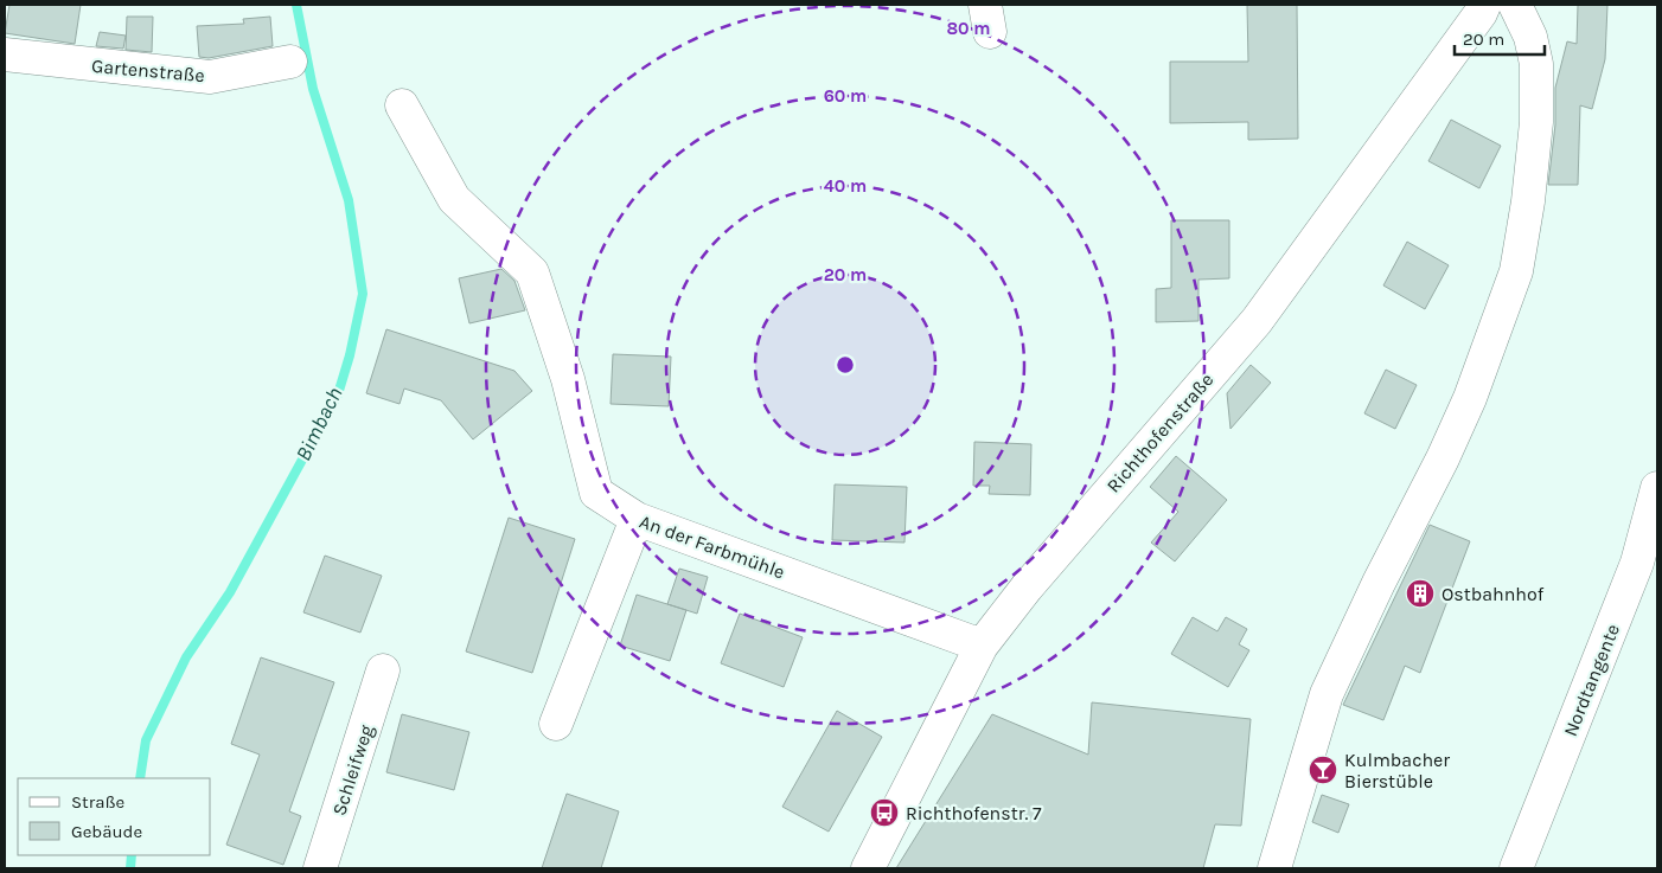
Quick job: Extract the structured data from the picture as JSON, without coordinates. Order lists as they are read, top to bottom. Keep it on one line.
{"streets":{"street":["Gartenstraße","Richthofenstraße","An der Farbmühle","Nordtangente","Schleifweg"]},"crossings":[["Richthofenstraße","An der Farbmühle"]],"water":["Bimbach"],"places":{"building":["Ostbahnhof"],"bar":["Kulmbacher Bierstüble"],"bus stop":["Richthofenstr. 7"]},"legend":["Straße","Gebäude"],"scale_bar":"20 m","rings":["80 m","60 m","40 m","20 m"]}
